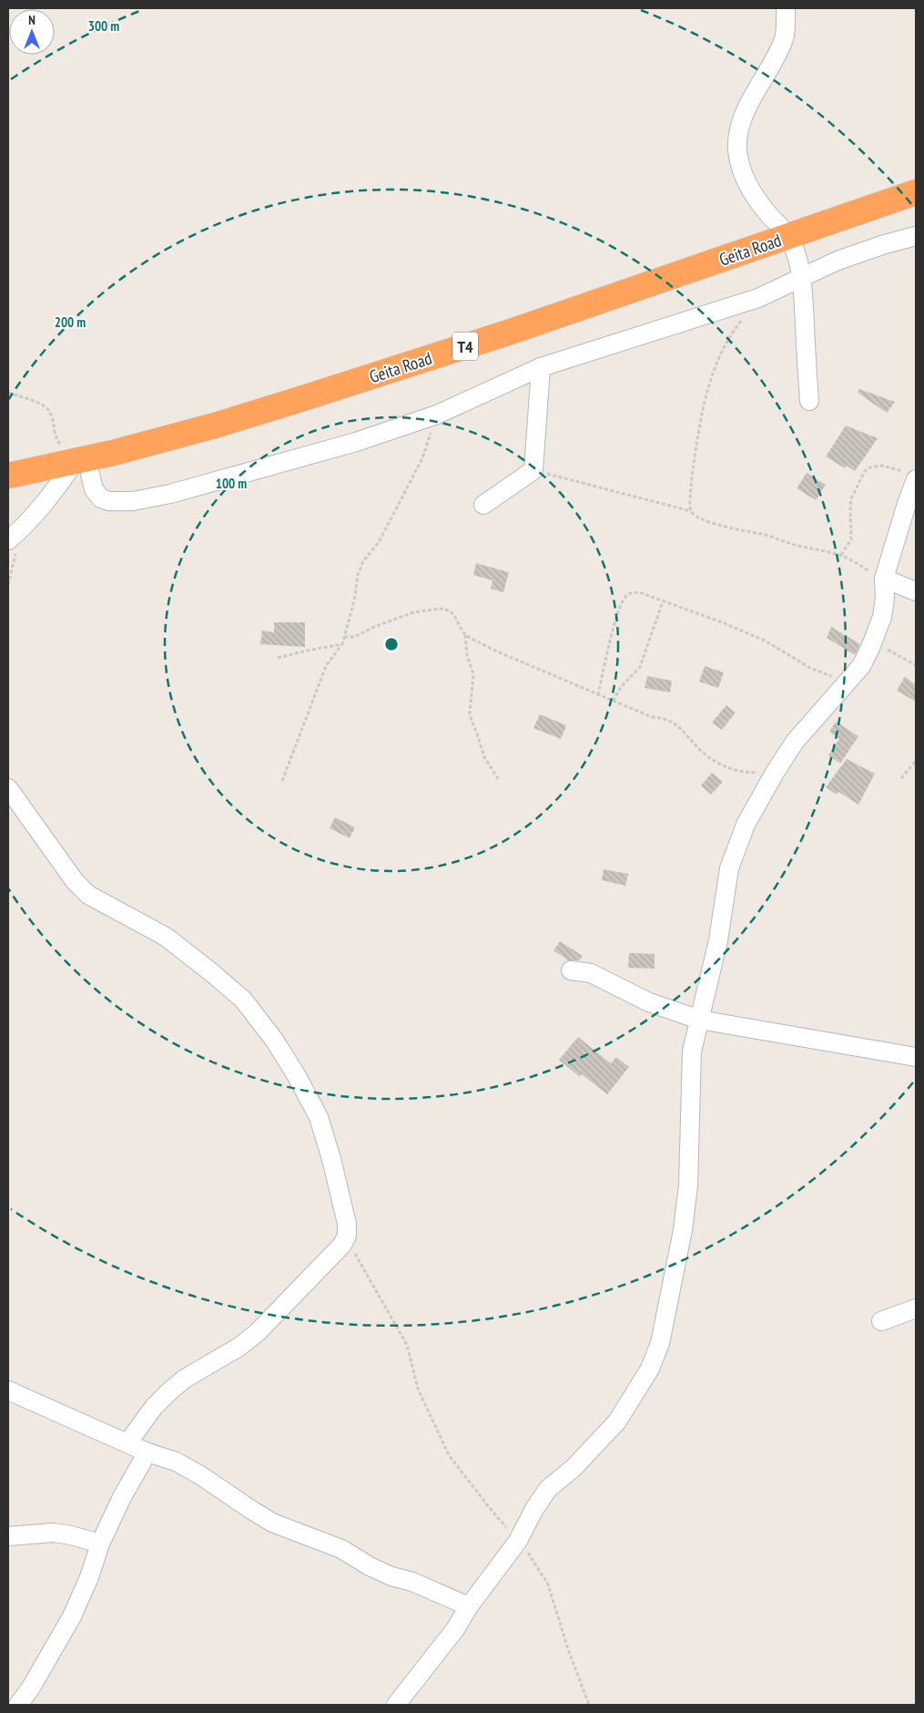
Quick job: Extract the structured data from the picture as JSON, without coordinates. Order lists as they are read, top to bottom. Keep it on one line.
{"streets":{"highway":["Geita Road","T4"]},"north":"top","rings":["300 m","200 m","100 m"]}
